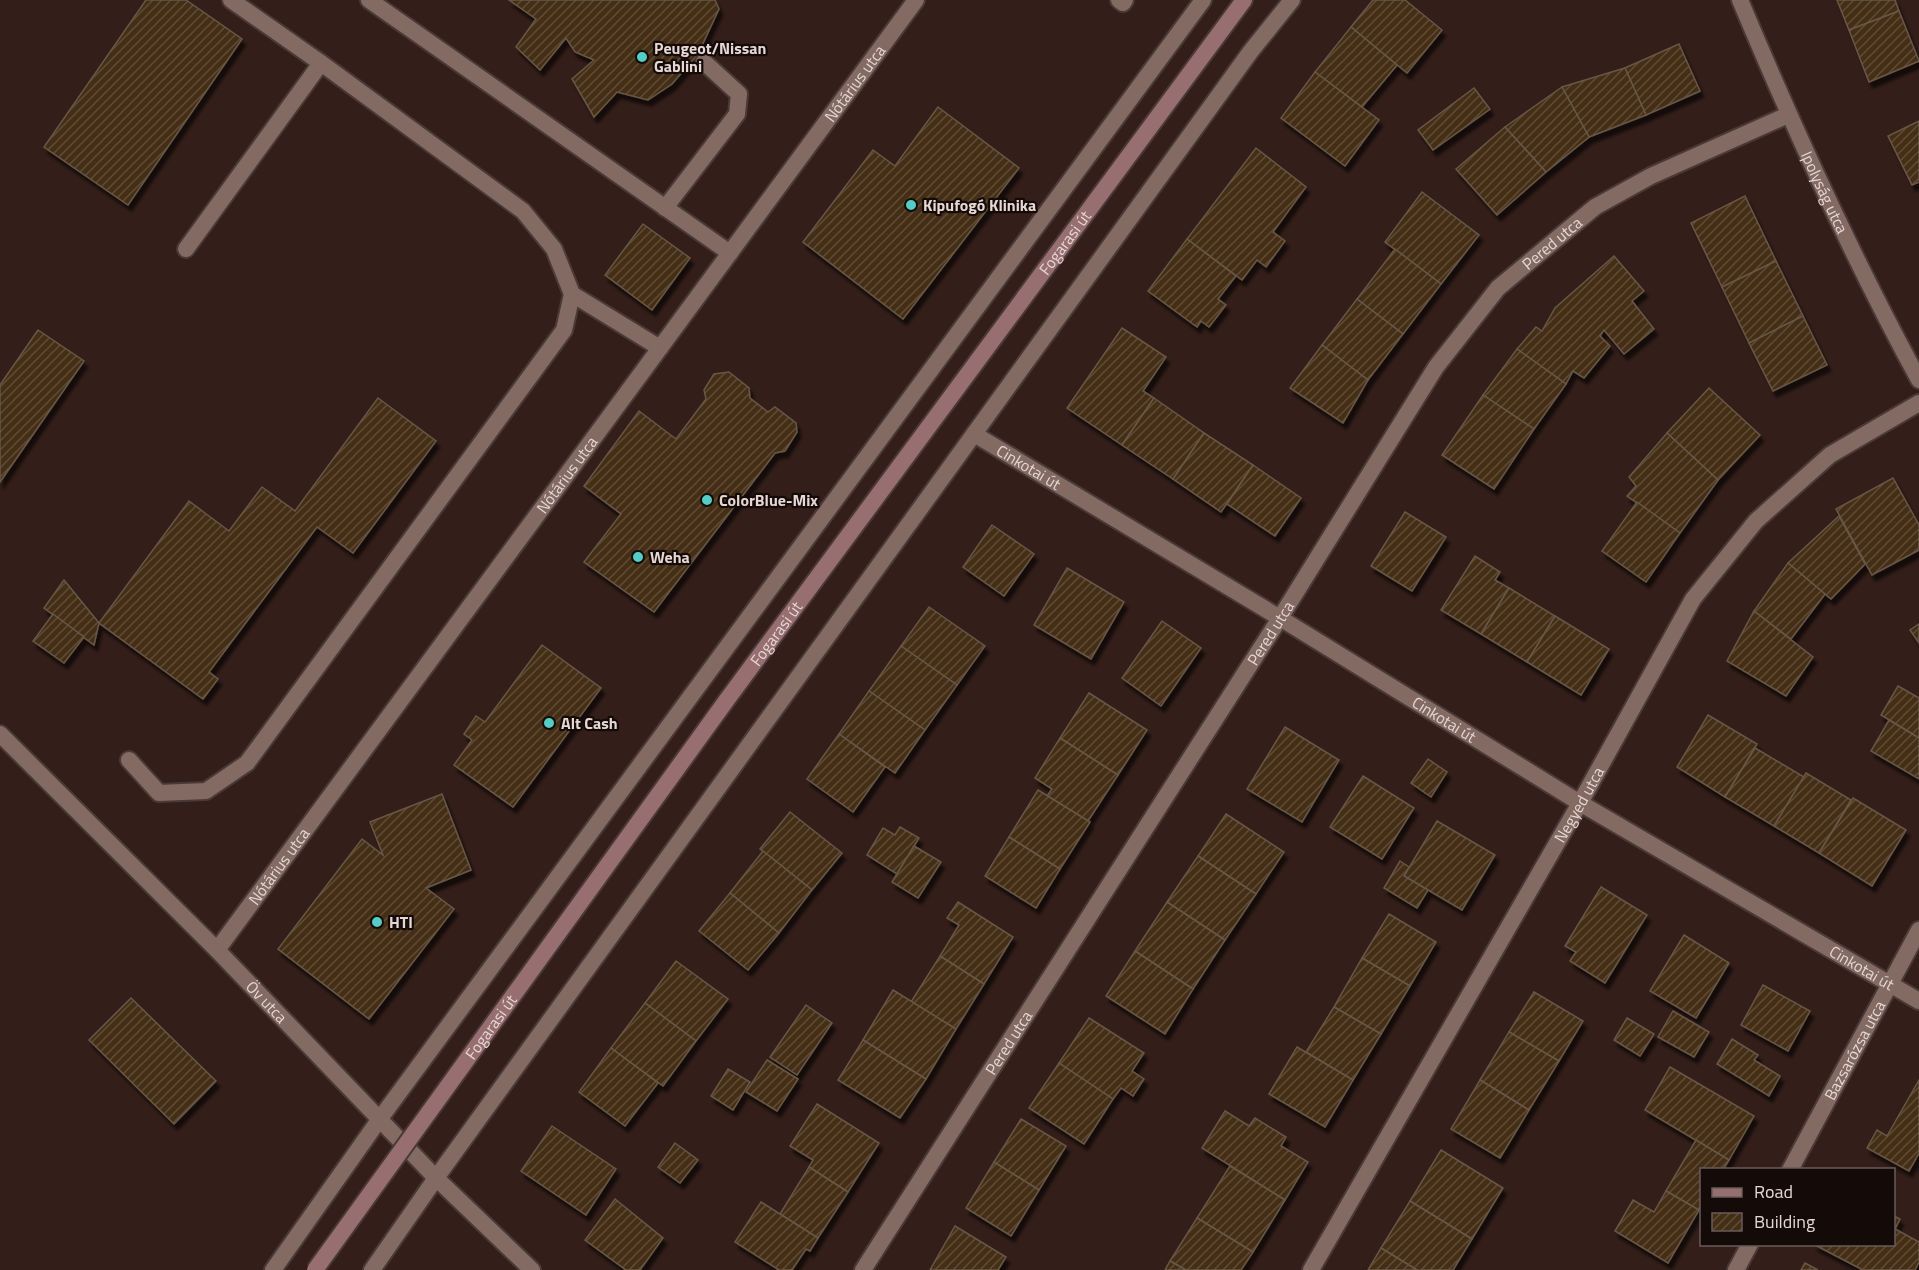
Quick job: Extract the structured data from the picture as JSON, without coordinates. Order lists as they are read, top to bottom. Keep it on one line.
{"streets":{"main road":["Fogarasi út"],"street":["Nótárius utca","Ipolyság utca","Pered utca","Cinkotai út","Negyed utca","Öv utca","Bazsarózsa utca"]},"crossings":[["Nótárius utca","Öv utca"],["Ipolyság utca","Pered utca"],["Pered utca","Cinkotai út"],["Cinkotai út","Negyed utca"],["Cinkotai út","Bazsarózsa utca"]],"places":["Peugeot/Nissan Gablini","Kipufogó Klinika","ColorBlue-Mix","Weha","Alt Cash","HTI"],"legend":["Road","Building"]}
